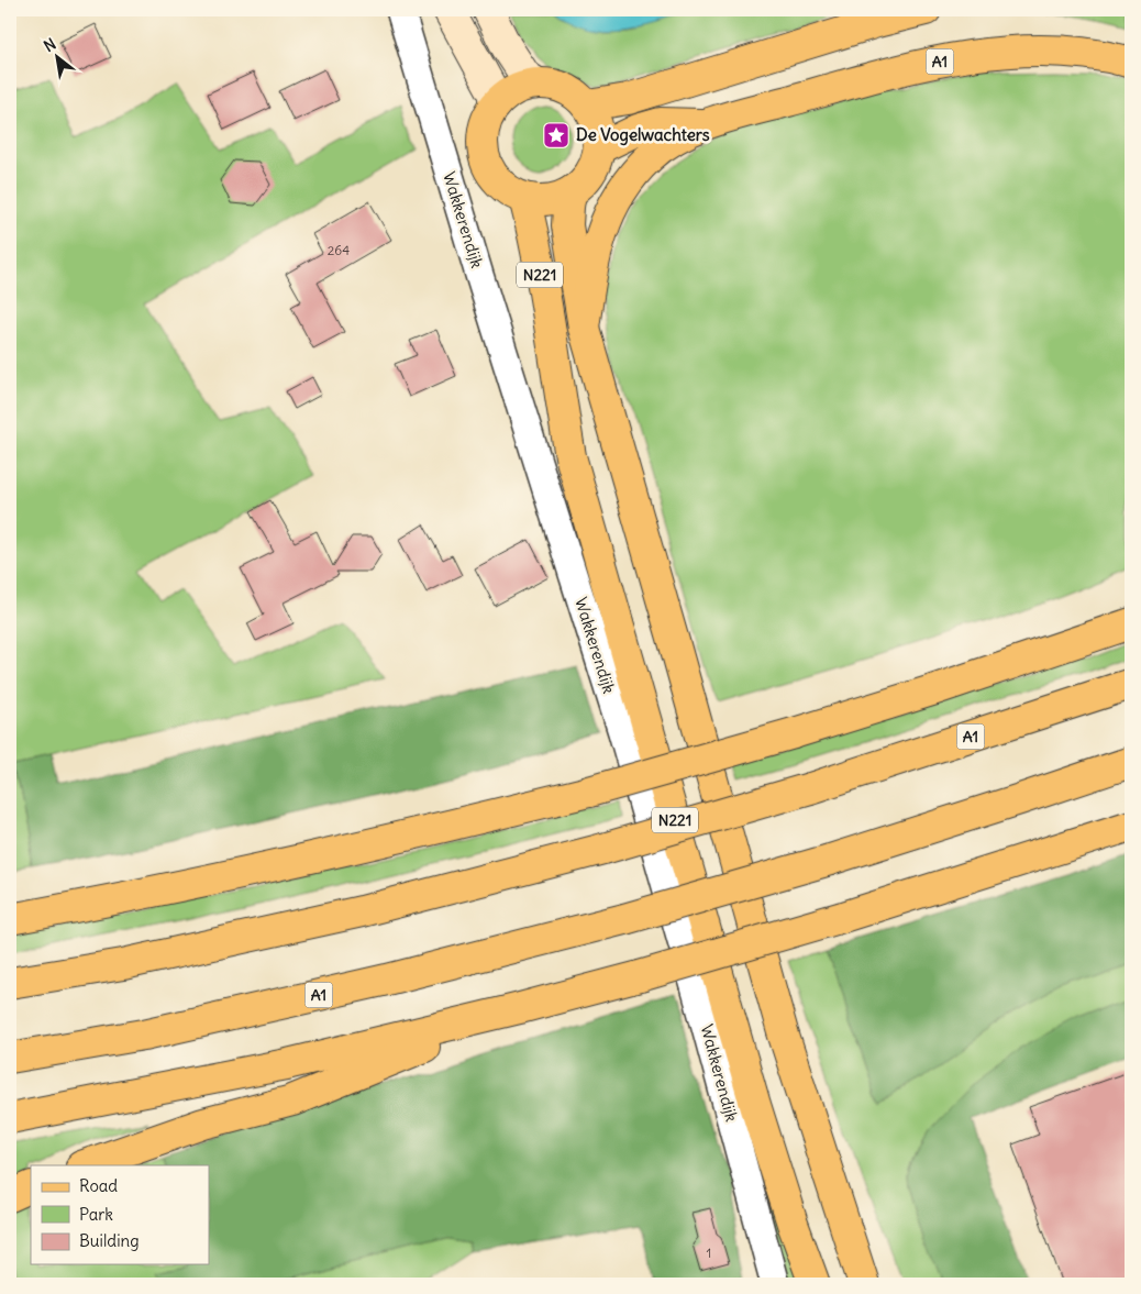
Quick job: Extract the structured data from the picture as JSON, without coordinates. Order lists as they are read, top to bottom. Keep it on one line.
{"streets":{"main road":["A1","Wakkerendijk","N221"]},"crossings":[["A1","Wakkerendijk"],["A1","N221"],["Wakkerendijk","N221"]],"places":{"place":["De Vogelwachters"]},"house_numbers":["264","1"],"legend":["Road","Park","Building"],"north":"top left"}
